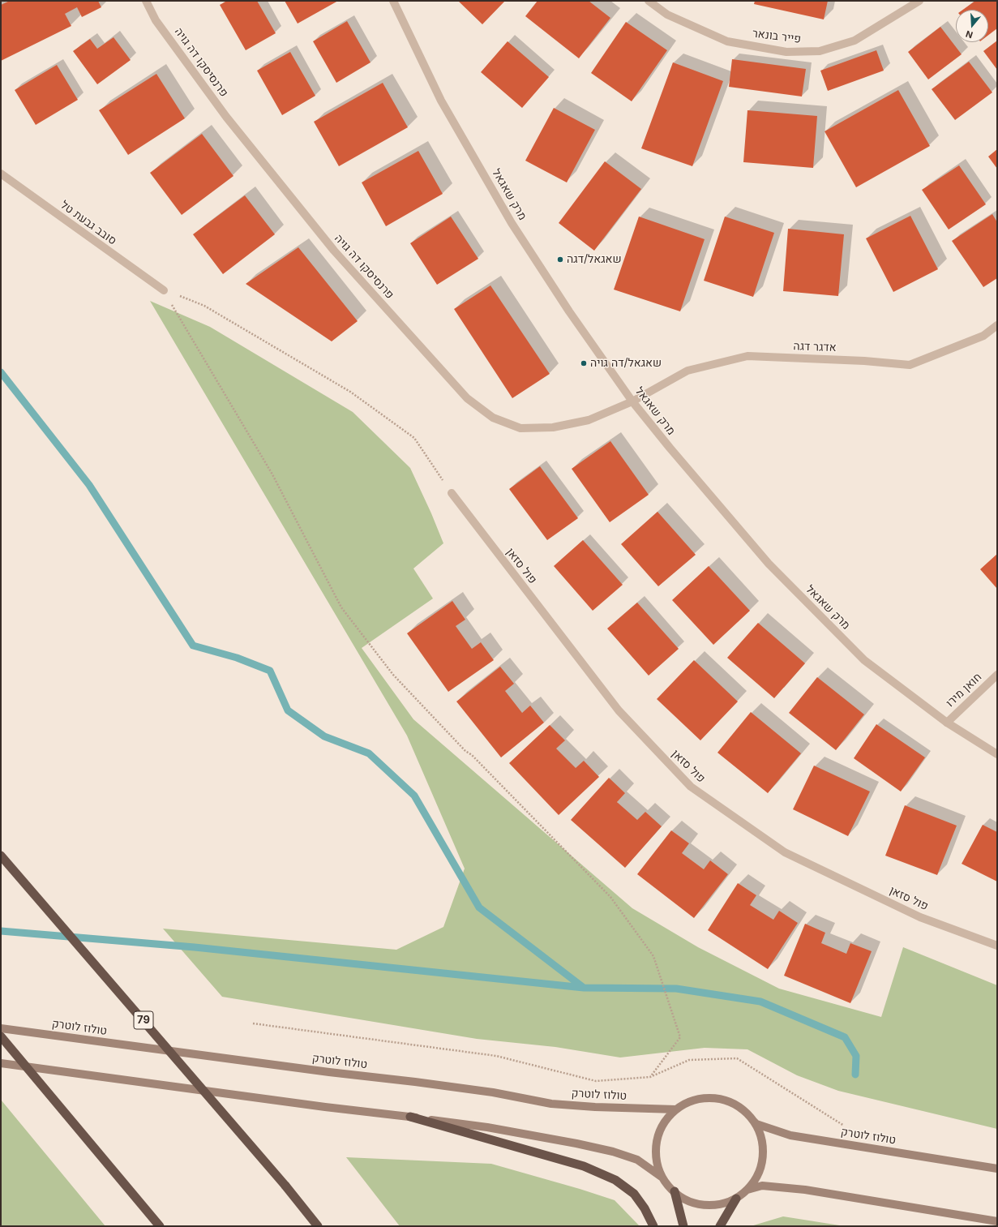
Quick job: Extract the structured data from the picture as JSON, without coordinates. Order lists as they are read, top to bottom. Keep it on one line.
{"streets":{"highway":["79"],"main road":["טולוז לוטרק"],"street":["פייר בונאר","פרנסיסקו דה גויה","מרק שאגאל","סובב גבעת טל","אדגר דגה","פול סזאן","חואן מירו"]},"crossings":[["פרנסיסקו דה גויה","מרק שאגאל"],["פרנסיסקו דה גויה","אדגר דגה"],["מרק שאגאל","אדגר דגה"],["מרק שאגאל","חואן מירו"]],"places":["שאגאל/דגה","שאגאל/דה גויה"],"north":"bottom"}
